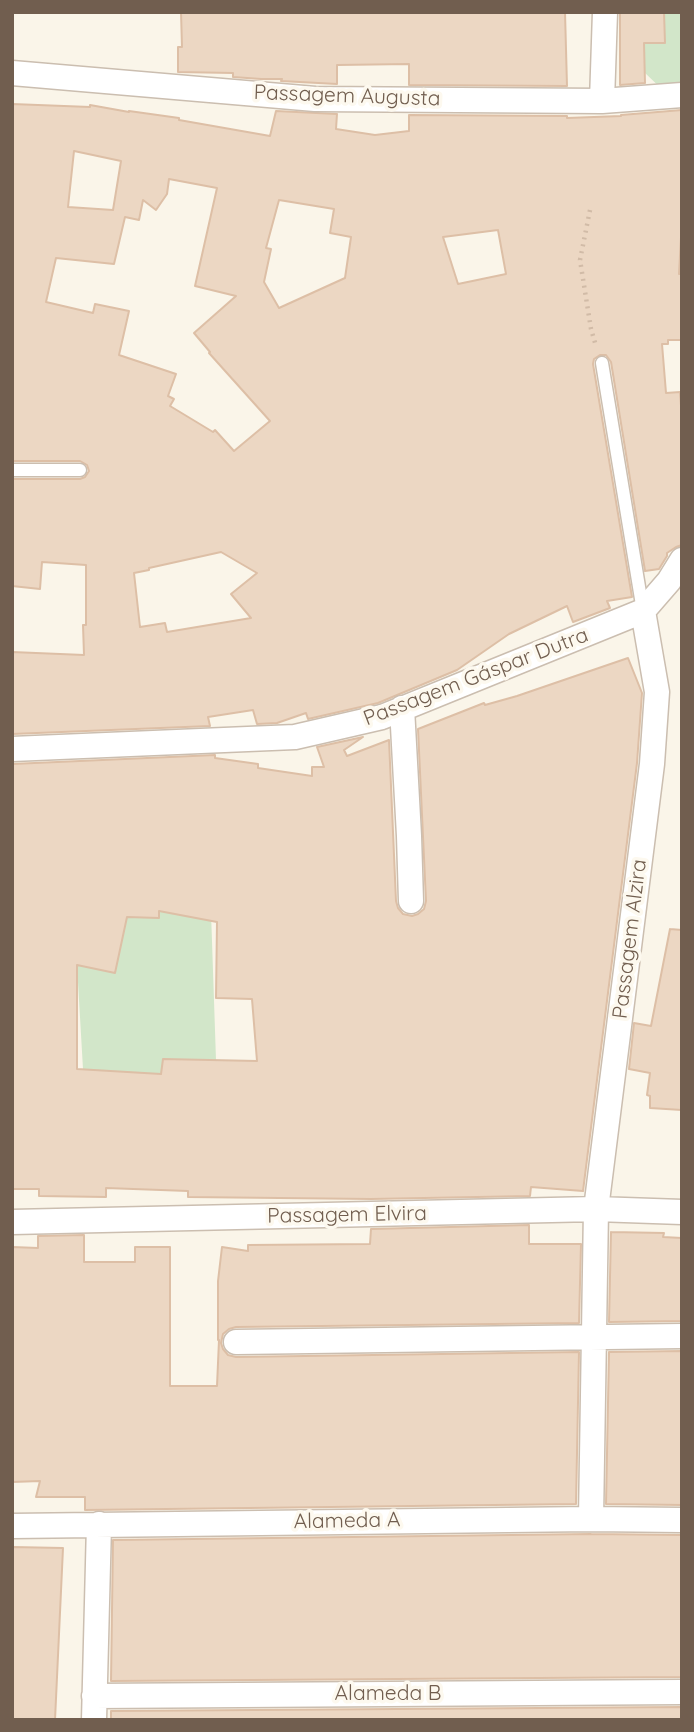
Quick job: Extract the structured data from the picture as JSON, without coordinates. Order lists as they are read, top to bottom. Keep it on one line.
{"streets":{"street":["Passagem Augusta","Passagem Gáspar Dutra","Passagem Alzira","Passagem Elvira","Alameda A","Alameda B"]},"crossings":[["Passagem Gáspar Dutra","Passagem Alzira"],["Passagem Alzira","Passagem Elvira"],["Passagem Alzira","Alameda A"]]}
